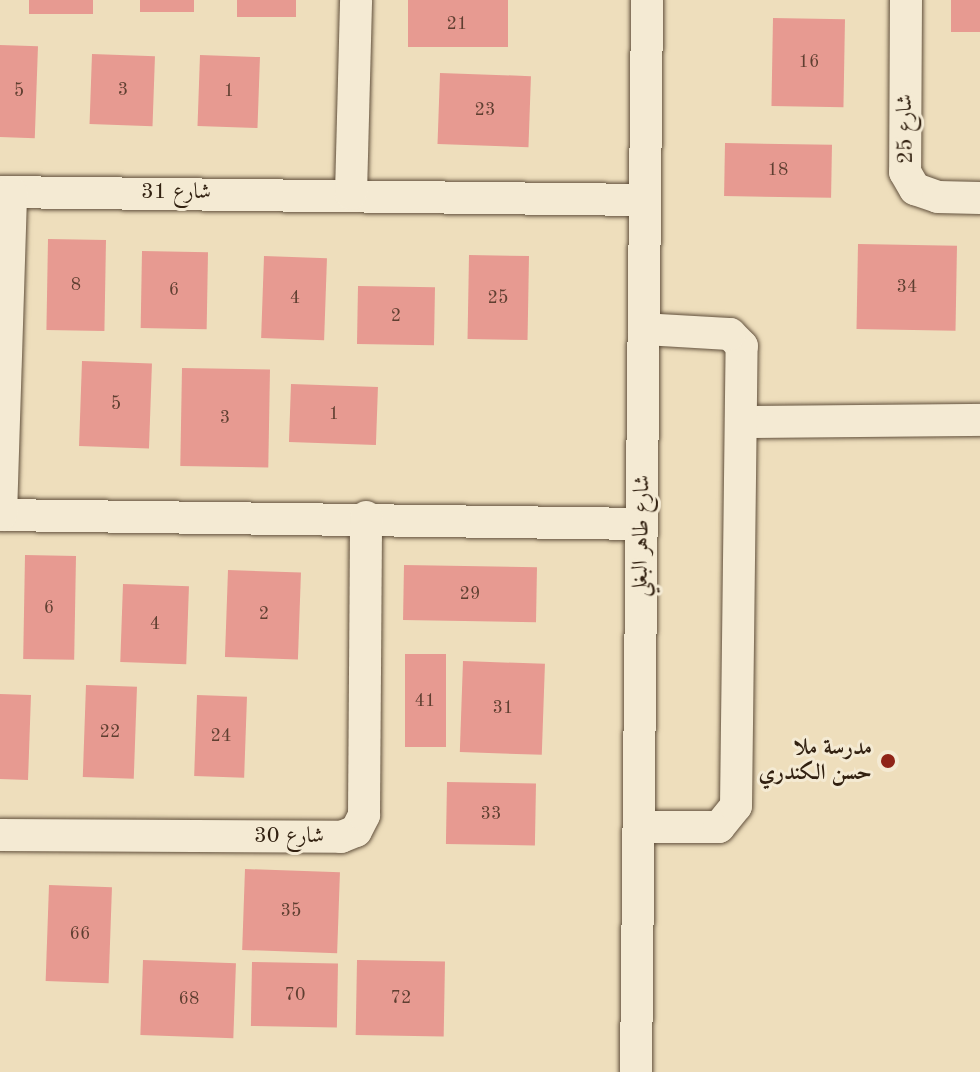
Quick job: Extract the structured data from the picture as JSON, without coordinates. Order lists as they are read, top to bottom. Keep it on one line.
{"streets":{"street":["شارع 25","شارع 31","شارع طاهر البغلي","شارع 30"]},"crossings":[["شارع 31","شارع طاهر البغلي"]],"places":["مدرسة ملا حسن الكندري"],"house_numbers":["21","16","3","5","1","23","18","8","34","6","4","25","2","5","1","3","29","6","2","4","41","31","22","24","33","35","66","70","72","68"]}
